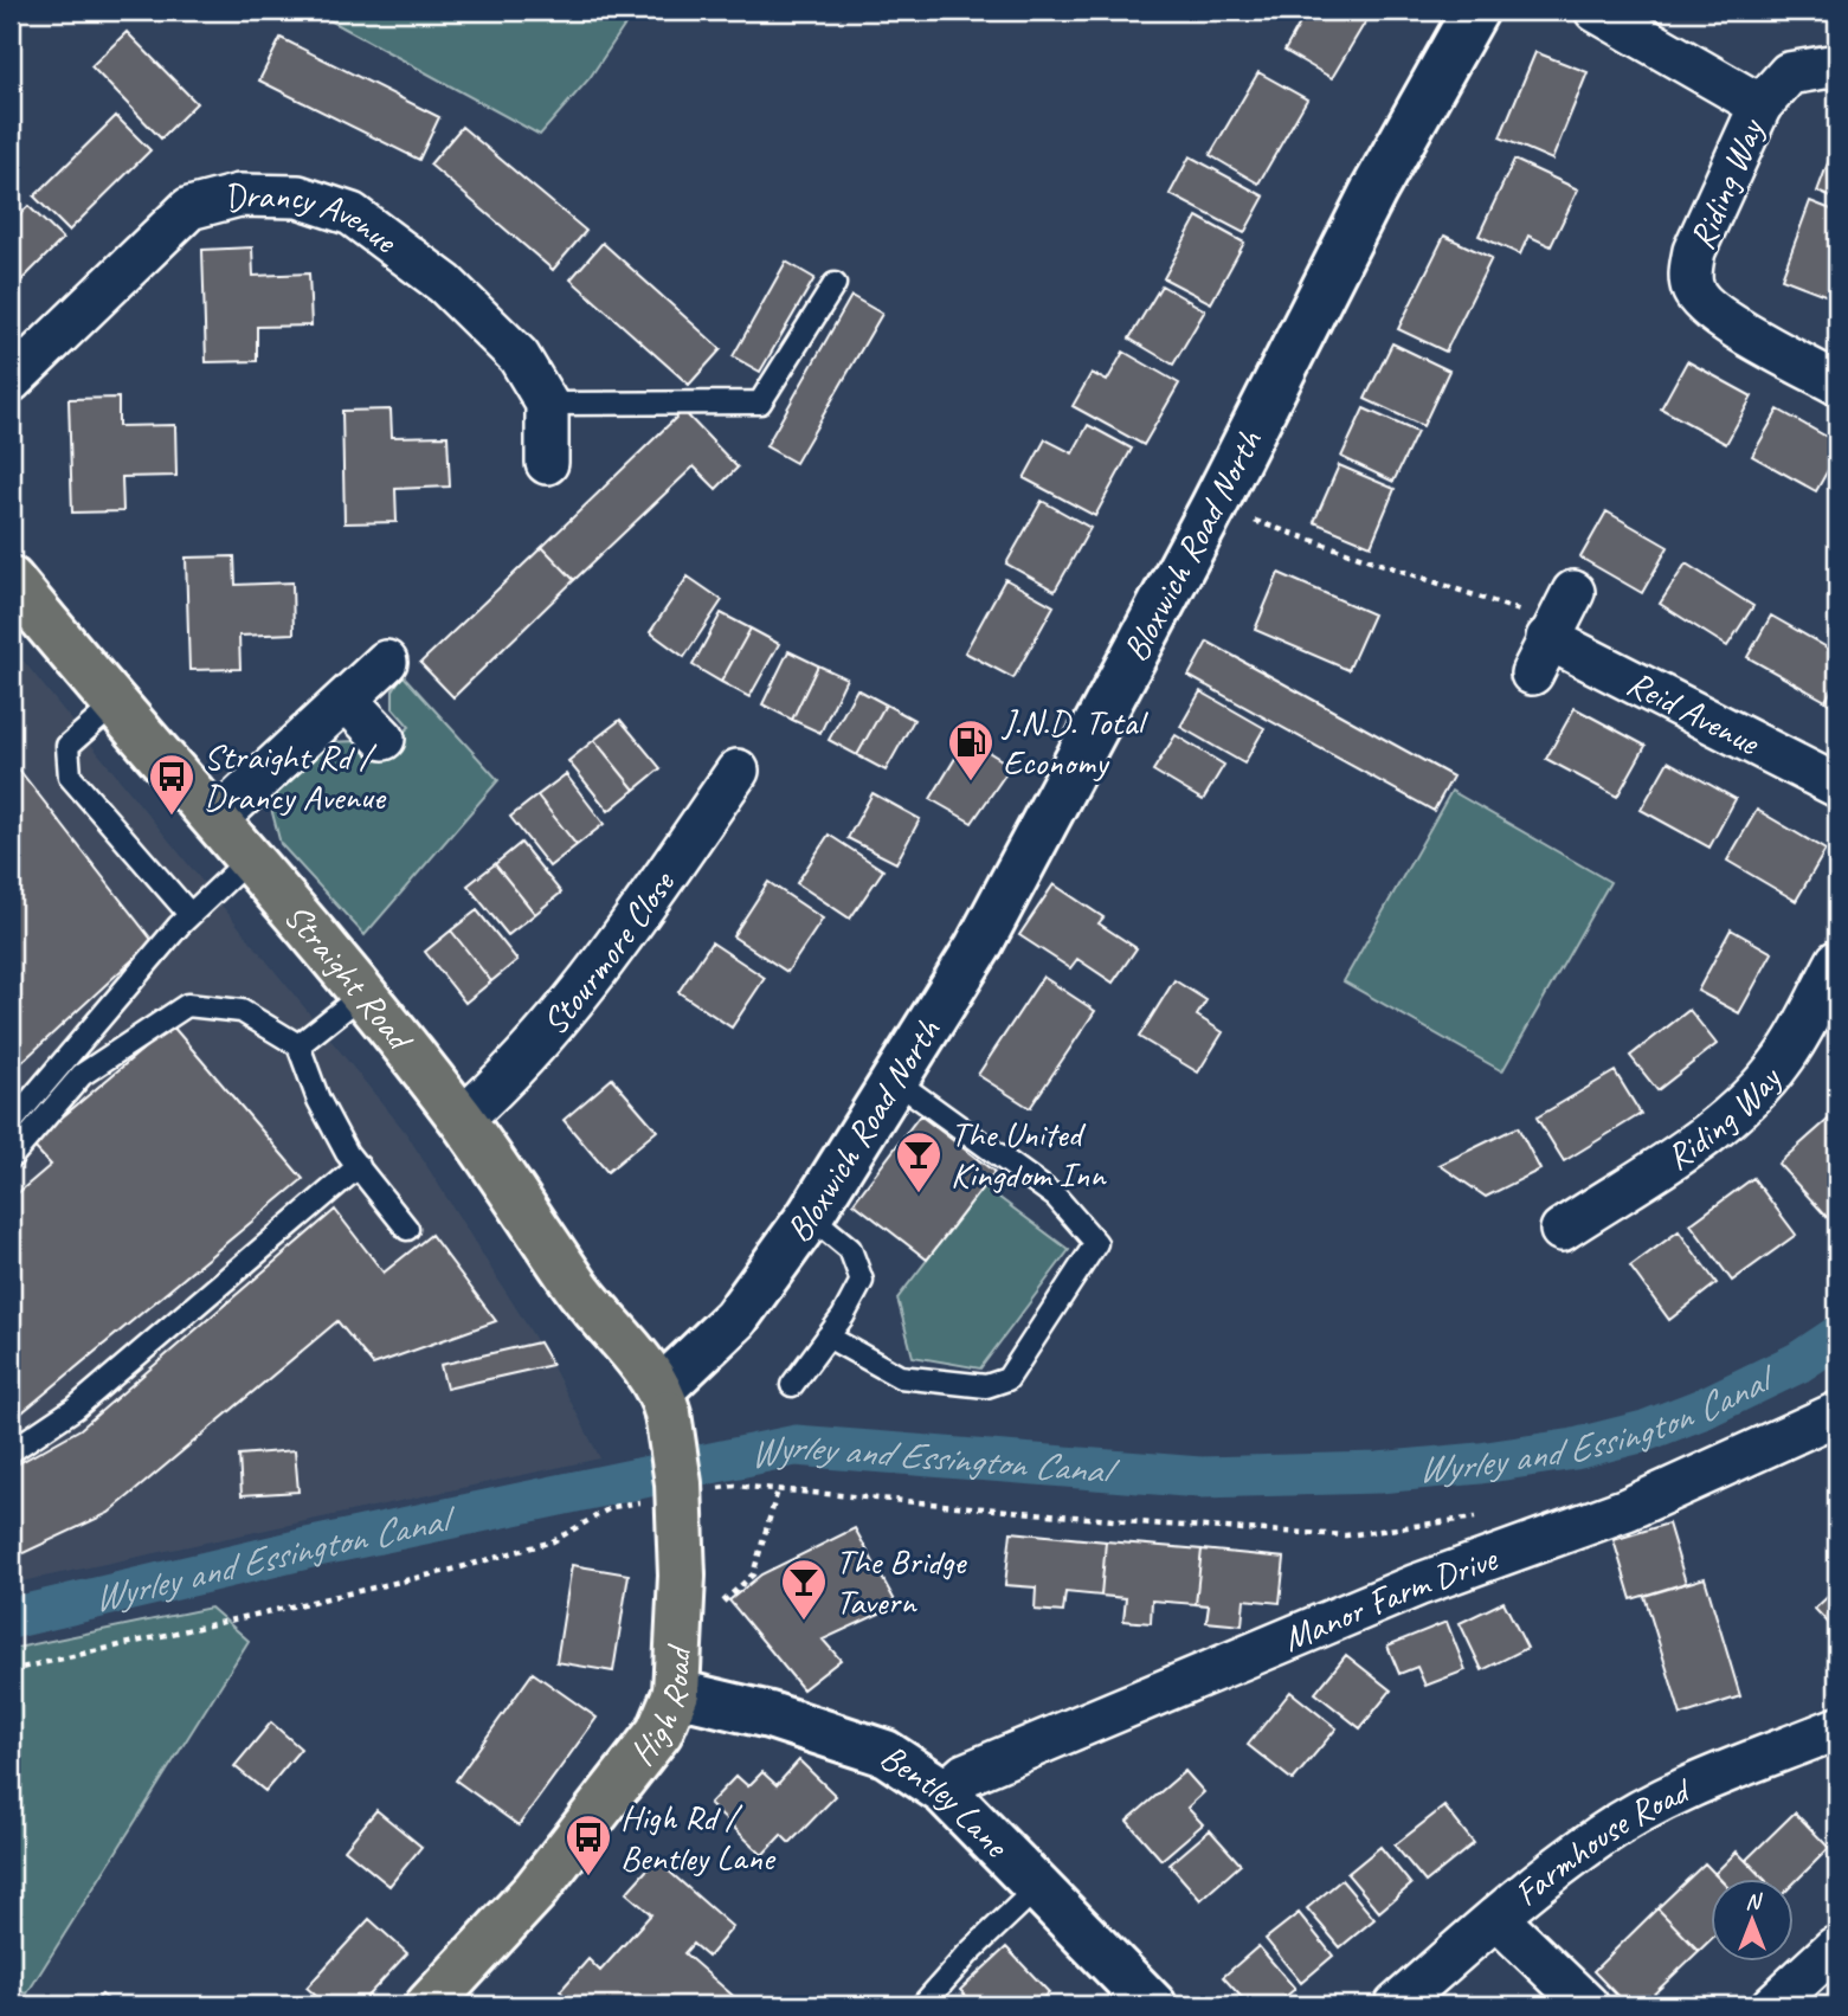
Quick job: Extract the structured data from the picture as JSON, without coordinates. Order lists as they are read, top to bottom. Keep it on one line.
{"streets":{"main road":["Straight Road","High Road"],"street":["Riding Way","Drancy Avenue","Bloxwich Road North","Reid Avenue","Stourmore Close","Manor Farm Drive","Bentley Lane","Farmhouse Road"]},"crossings":[["Bloxwich Road North","Straight Road"],["Bloxwich Road North","High Road"],["Stourmore Close","Straight Road"],["Straight Road","High Road"],["Manor Farm Drive","Bentley Lane"],["High Road","Bentley Lane"]],"water":["Wyrley and Essington Canal"],"places":{"fuel station":["J.N.D. Total Economy"],"bus stop":["Straight Rd / Drancy Avenue","High Rd / Bentley Lane"],"bar":["The United Kingdom Inn","The Bridge Tavern"]},"north":"top"}
